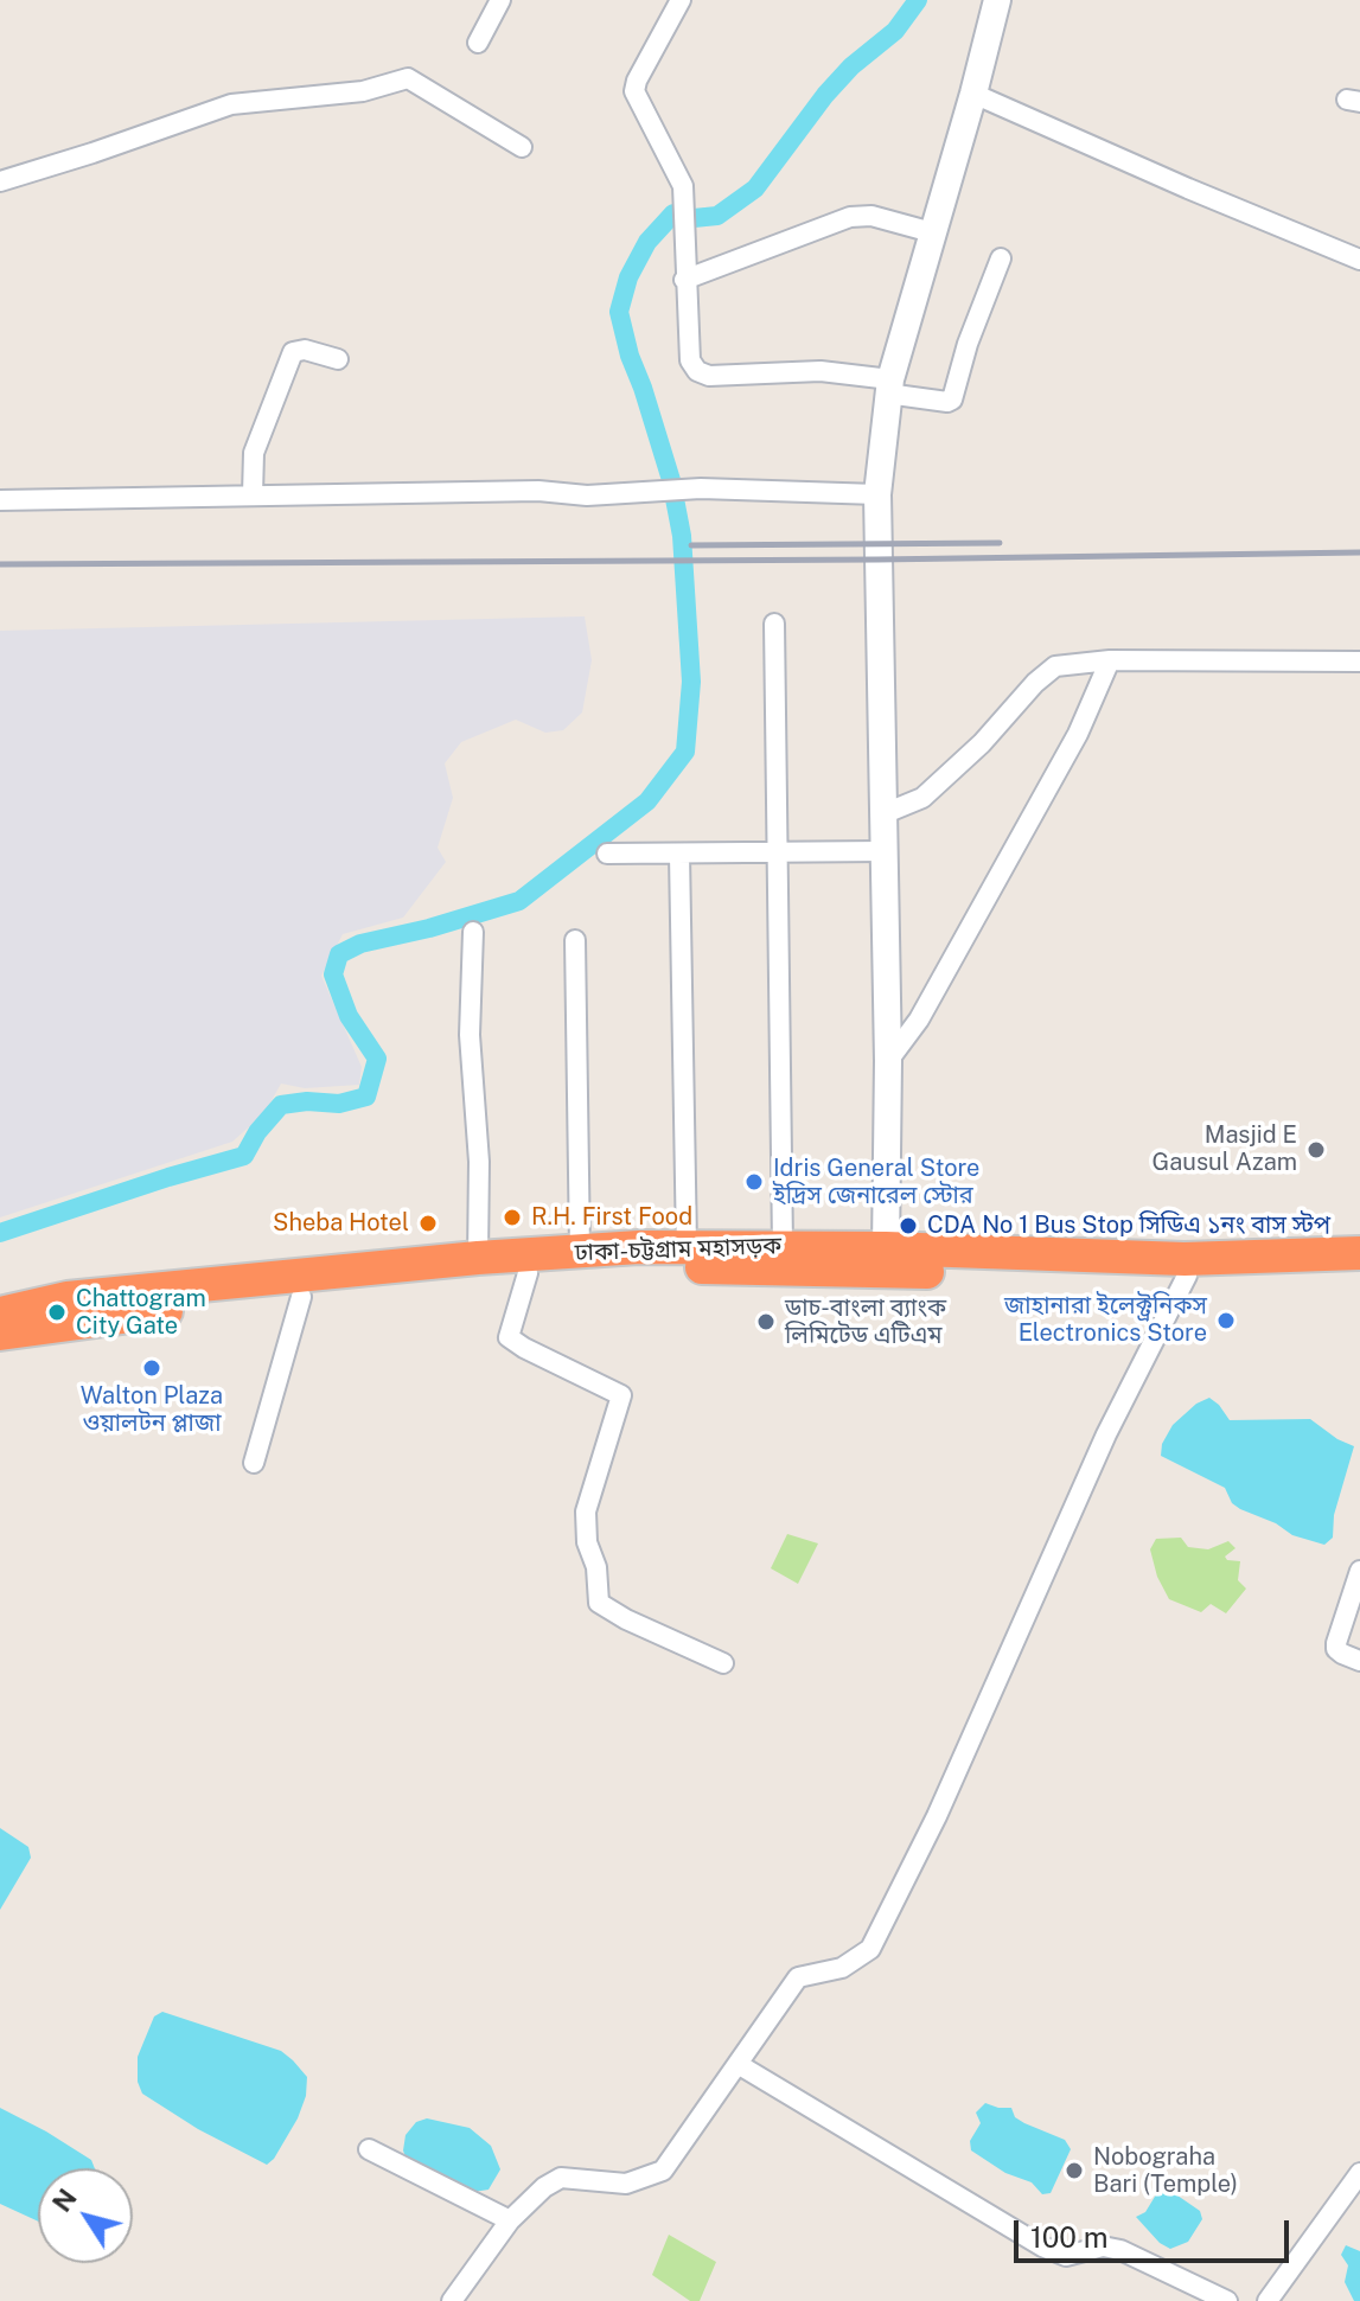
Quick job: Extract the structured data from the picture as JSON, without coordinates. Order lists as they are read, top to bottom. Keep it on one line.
{"streets":{"highway":["ঢাকা-চট্টগ্রাম মহাসড়ক"]},"places":["Masjid E Gausul Azam","Idris General Store ইদ্রিস জেনারেল স্টোর","R.H. First Food","Sheba Hotel","CDA No 1 Bus Stop সিডিএ ১নং বাস স্টপ","Chattogram City Gate","জাহানারা ইলেক্ট্রনিকস Electronics Store","ডাচ-বাংলা ব্যাংক লিমিটেড এটিএম","Walton Plaza ওয়ালটন প্লাজা","Nobograha Bari (Temple)"],"scale_bar":"100 m","north":"top left"}
